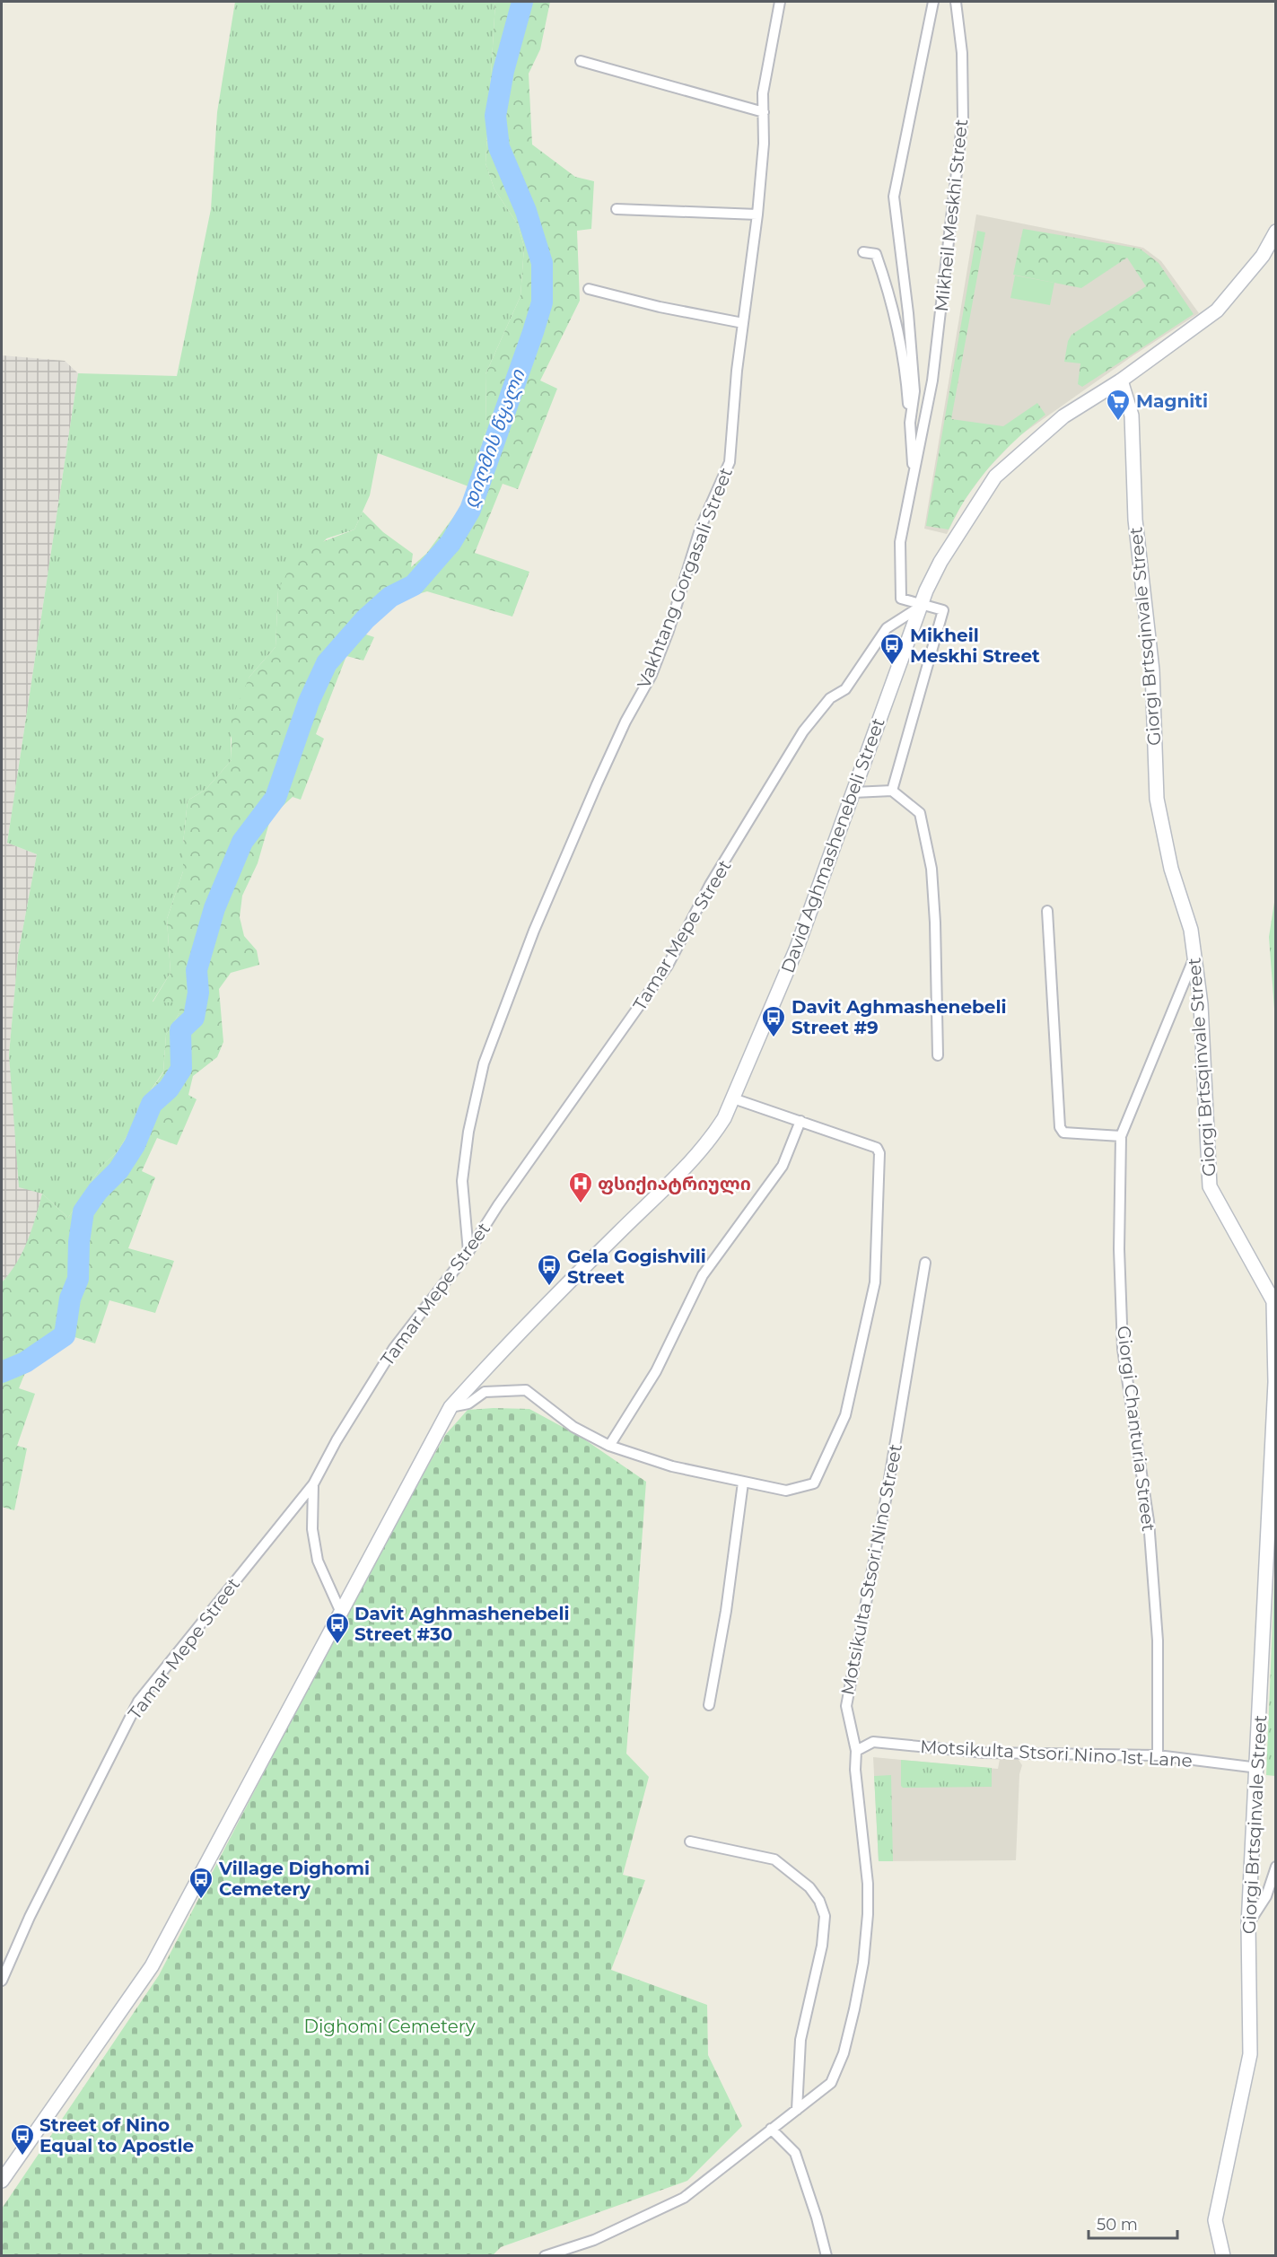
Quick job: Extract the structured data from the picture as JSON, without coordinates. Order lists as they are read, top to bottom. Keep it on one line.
{"streets":{"street":["Mikheil Meskhi Street","Vakhtang Gorgasali Street","Giorgi Brtsqinvale Street","David Aghmashenebeli Street","Tamar Mepe Street","Giorgi Chanturia Street","Motsikulta Stsori Nino Street","Motsikulta Stsori Nino 1st Lane"]},"crossings":[["Mikheil Meskhi Street","David Aghmashenebeli Street"],["Mikheil Meskhi Street","Tamar Mepe Street"],["Vakhtang Gorgasali Street","Tamar Mepe Street"],["Giorgi Brtsqinvale Street","David Aghmashenebeli Street"],["Giorgi Brtsqinvale Street","Giorgi Chanturia Street"],["Giorgi Brtsqinvale Street","Motsikulta Stsori Nino 1st Lane"],["David Aghmashenebeli Street","Tamar Mepe Street"],["Giorgi Chanturia Street","Motsikulta Stsori Nino 1st Lane"],["Motsikulta Stsori Nino Street","Motsikulta Stsori Nino 1st Lane"]],"water":["დიღმის წყალი"],"parks":["Dighomi Cemetery"],"places":{"supermarket":["Magniti"],"bus stop":["Mikheil Meskhi Street","Davit Aghmashenebeli Street #9","Gela Gogishvili Street","Davit Aghmashenebeli Street #30","Village Dighomi Cemetery","Street of Nino Equal to Apostle"],"hospital":["ფსიქიატრიული"]},"scale_bar":"50 m"}
